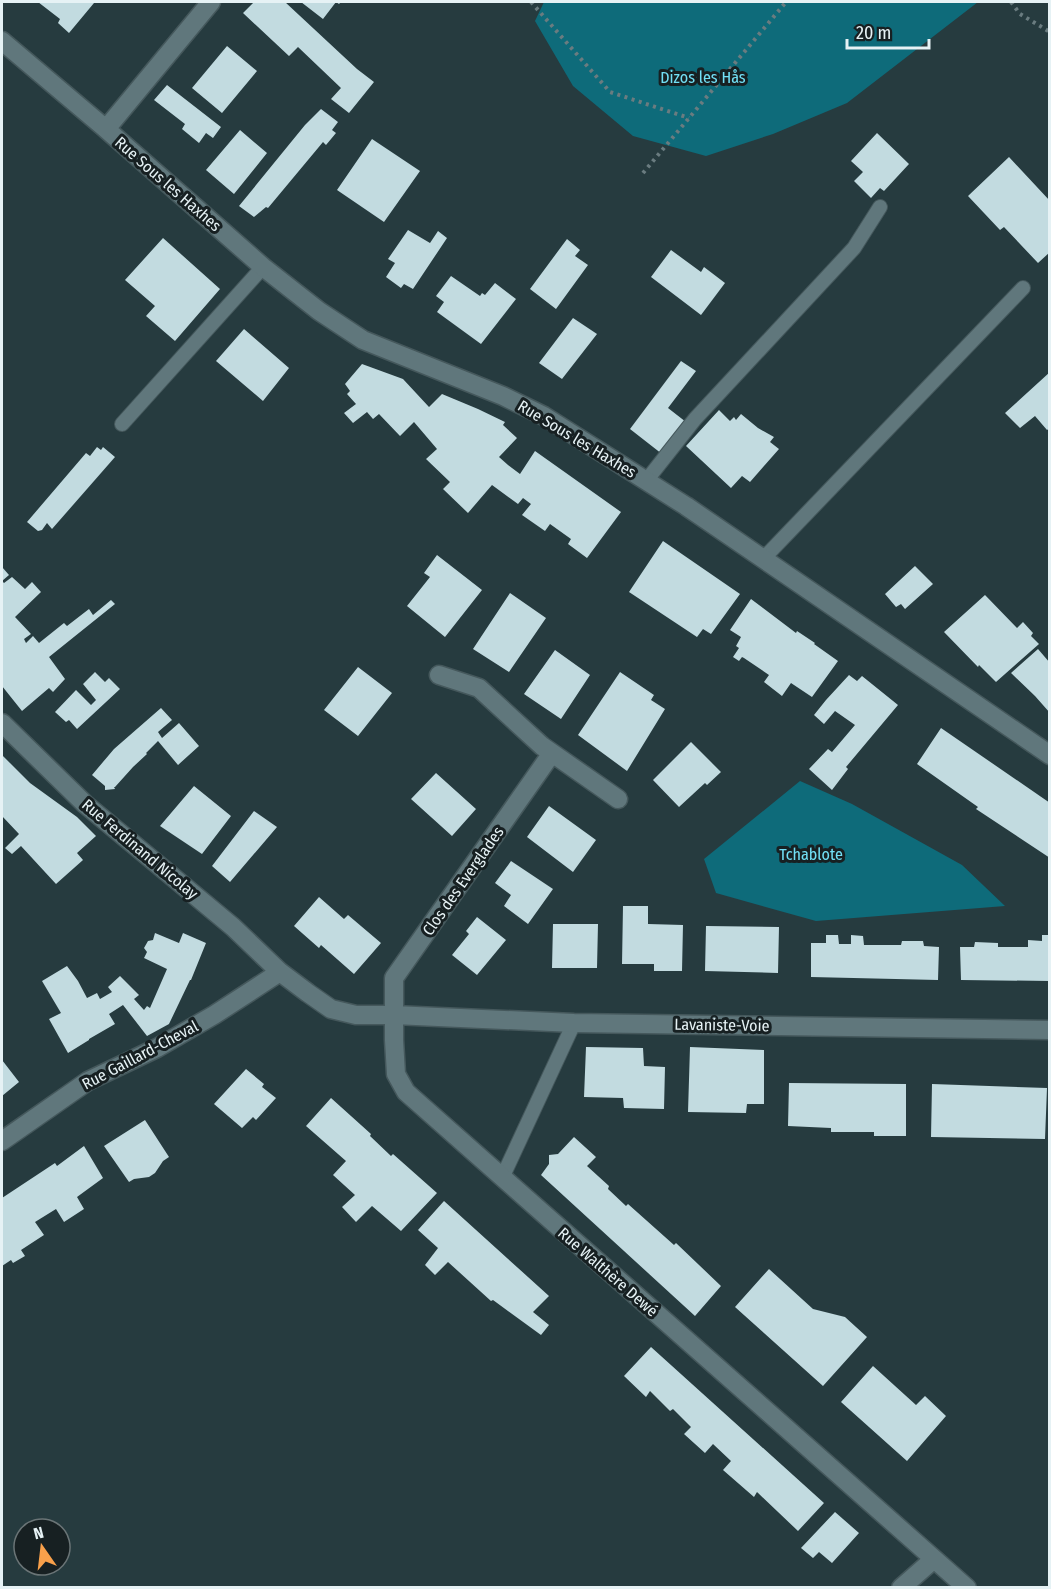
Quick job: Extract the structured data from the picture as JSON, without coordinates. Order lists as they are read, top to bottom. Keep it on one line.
{"streets":{"street":["Rue Sous les Haxhes","Rue Ferdinand Nicolay","Clos des Everglades","Lavaniste-Voie","Rue Gaillard-Cheval","Rue Walthère Dewé"]},"crossings":[["Rue Ferdinand Nicolay","Rue Gaillard-Cheval"],["Clos des Everglades","Lavaniste-Voie"],["Clos des Everglades","Rue Walthère Dewé"],["Lavaniste-Voie","Rue Walthère Dewé"]],"parks":["Dizos les Hås","Tchablote"],"scale_bar":"20 m","north":"top"}
